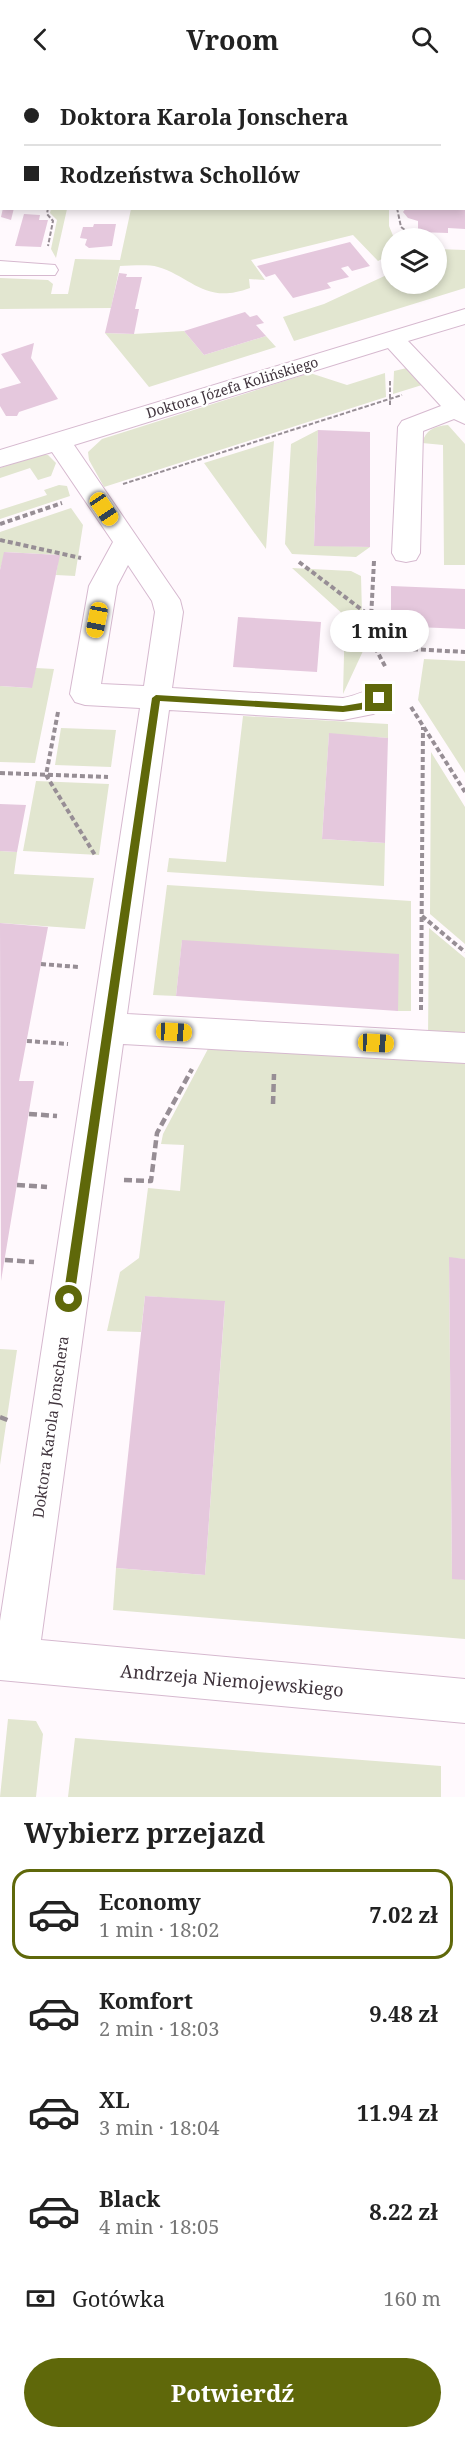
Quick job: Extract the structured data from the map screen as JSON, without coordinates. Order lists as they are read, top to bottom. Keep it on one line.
{"streets":{"street":["Doktora Józefa Kolińskiego","Doktora Karola Jonschera","Andrzeja Niemojewskiego"]},"crossings":[["Doktora Józefa Kolińskiego","Doktora Karola Jonschera"],["Doktora Karola Jonschera","Andrzeja Niemojewskiego"]],"page":{"header":"Vroom","banner":["Doktora Karola Jonschera","Rodzeństwa Schollów"],"bubble":"1 min","heading":"Wybierz przejazd","list":[{"name":"Economy","note":"1 min · 18:02","value":"7.02 zł"},{"name":"Komfort","note":"2 min · 18:03","value":"9.48 zł"},{"name":"XL","note":"3 min · 18:04","value":"11.94 zł"},{"name":"Black","note":"4 min · 18:05","value":"8.22 zł"}],"pay":["Gotówka","160 m"],"buttons":"Potwierdź"}}
